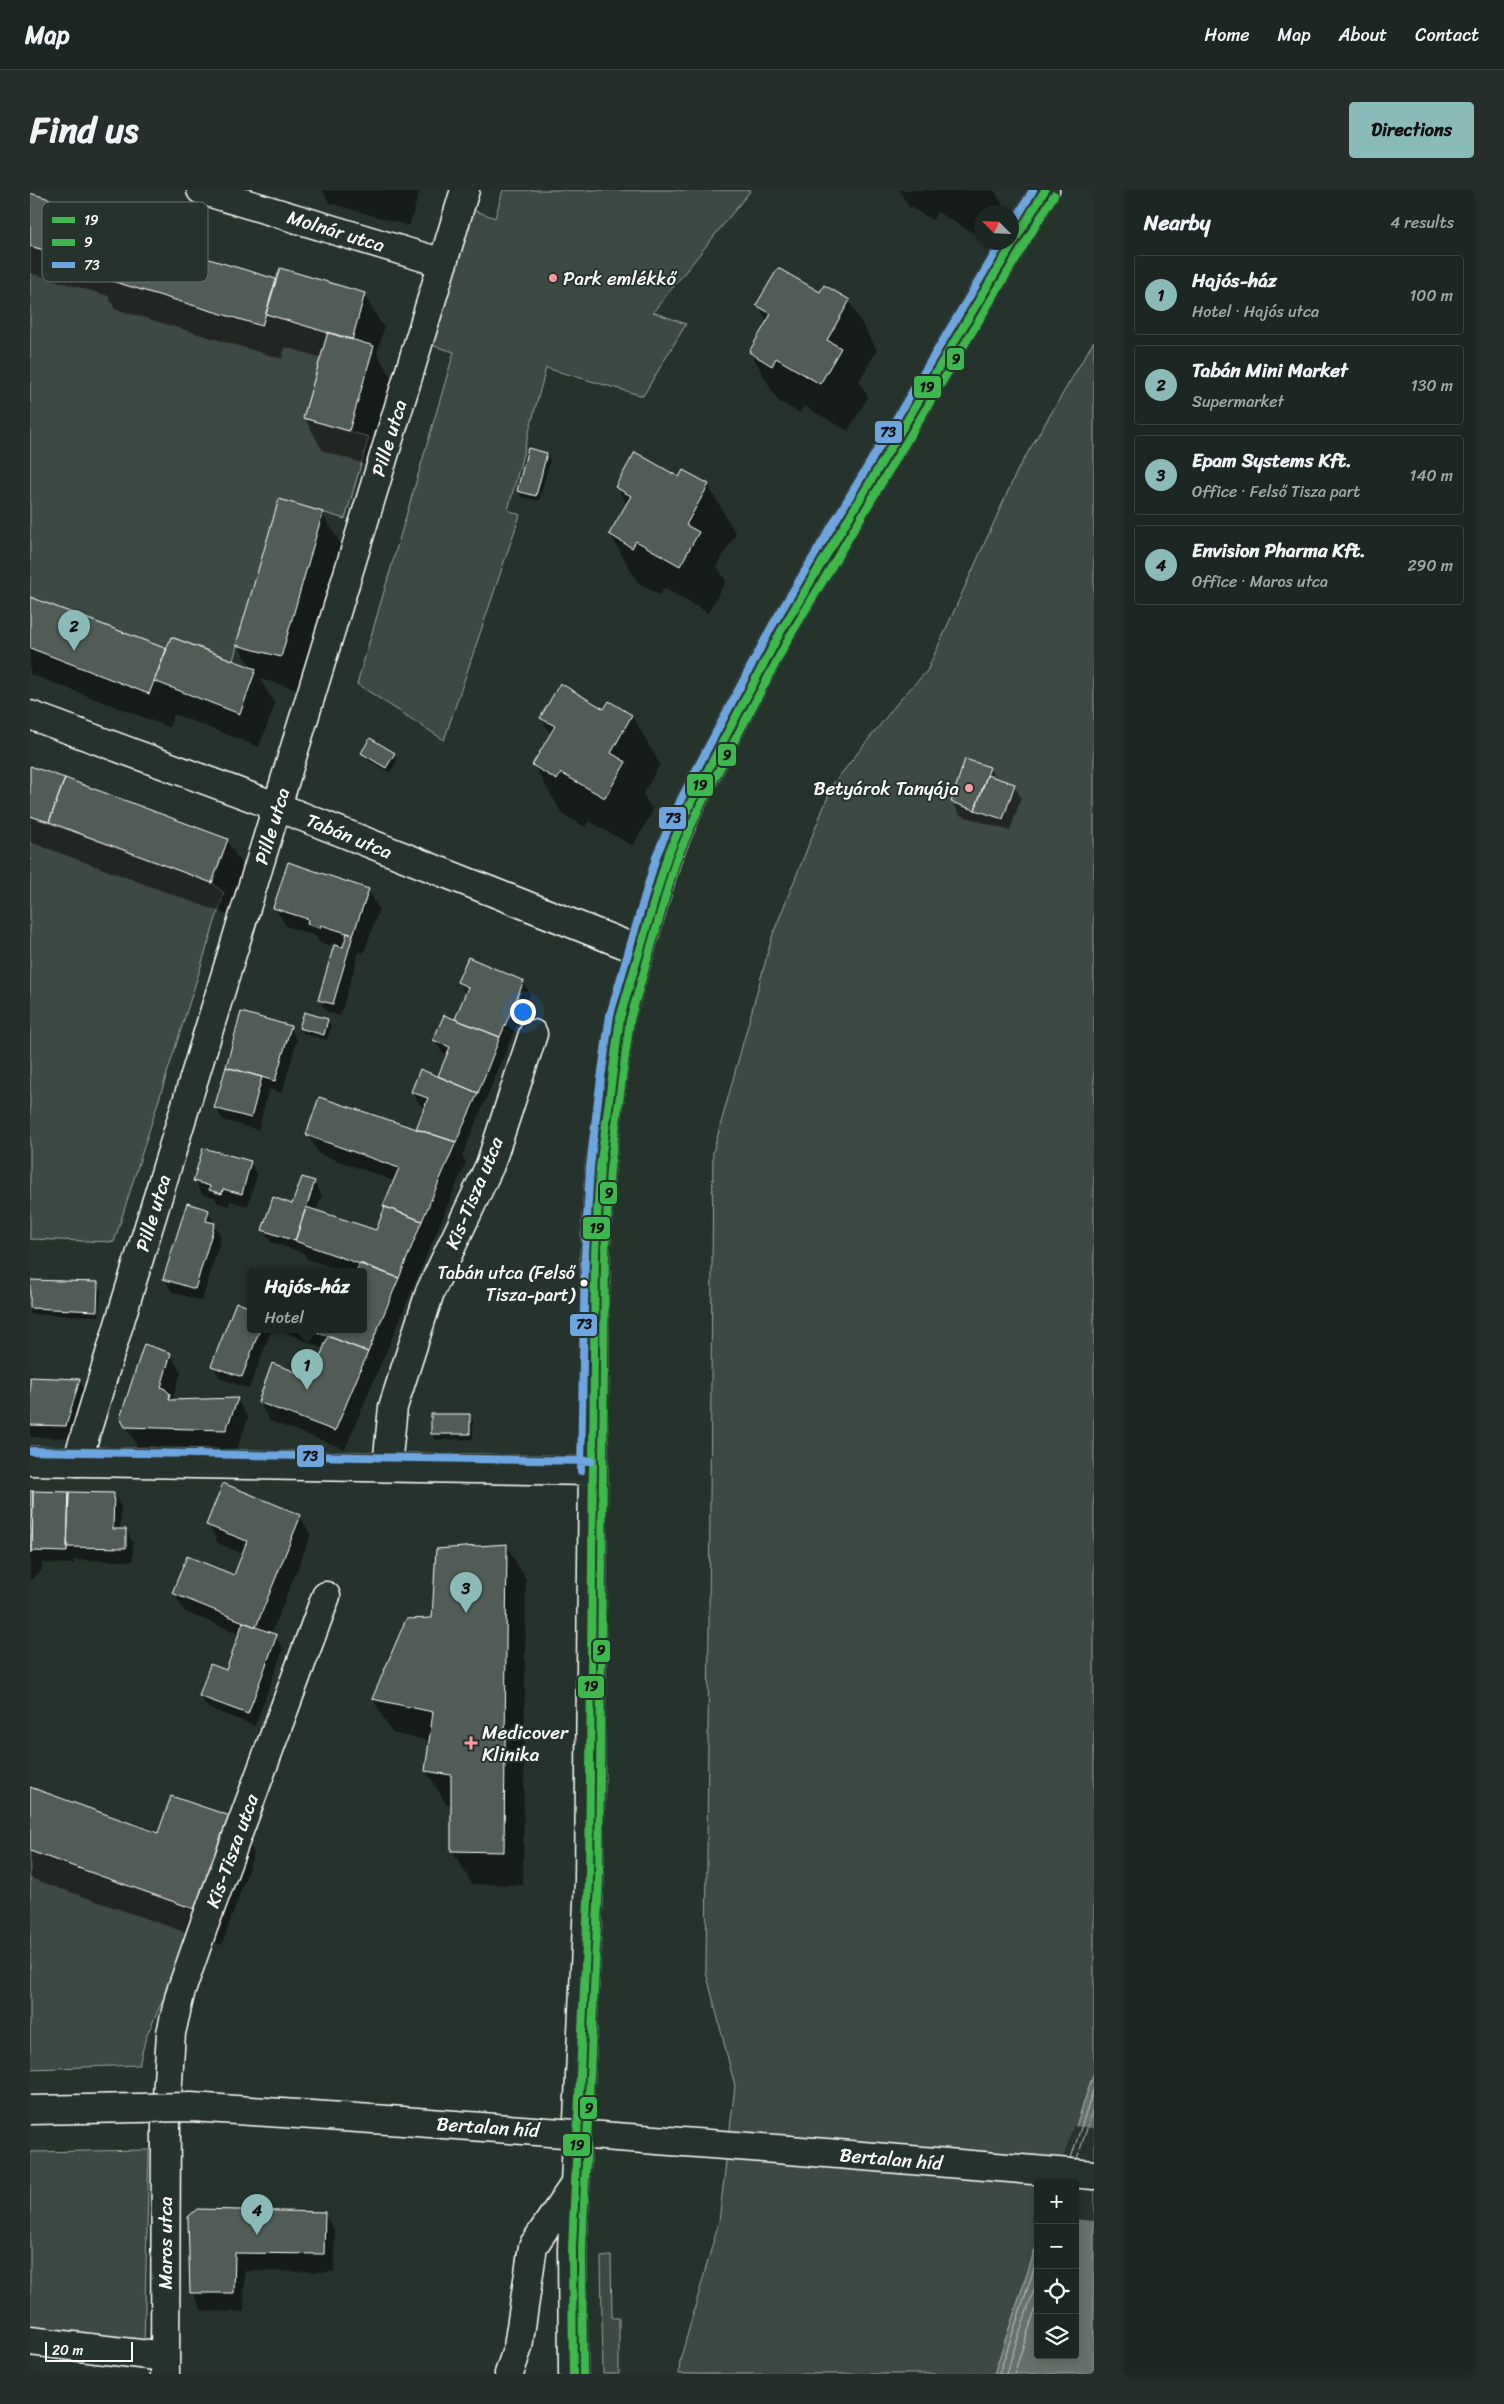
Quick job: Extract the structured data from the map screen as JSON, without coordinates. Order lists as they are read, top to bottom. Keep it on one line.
{"streets":{"street":["Molnár utca","Pille utca","Tabán utca","Kis-Tisza utca","Bertalan híd","Maros utca"]},"crossings":[["Molnár utca","Pille utca"],["Pille utca","Tabán utca"],["Kis-Tisza utca","Maros utca"]],"places":{"other":["Park emlékkő","Betyárok Tanyája","Tabán utca (Felső Tisza-part)"],"health":["Medicover Klinika"]},"lines":["transit line 19","transit line 73","transit line 9"],"legend":["19","9","73"],"scale_bar":"20 m","north":"top left","page":{"header":"Map","nav":["Home","Map","About","Contact"],"title":"Find us","buttons":"Directions","heading":["Nearby","4 results"],"list":[{"mark":"1","name":"Hajós-ház","note":"Hotel · Hajós utca","value":"100 m"},{"mark":"2","name":"Tabán Mini Market","note":"Supermarket","value":"130 m"},{"mark":"3","name":"Epam Systems Kft.","note":"Office · Felső Tisza part","value":"140 m"},{"mark":"4","name":"Envision Pharma Kft.","note":"Office · Maros utca","value":"290 m"}],"pins":["2","1","3","4"],"popup":["Hajós-ház","Hotel"],"map_buttons":["+","−"],"scale":"20 m"}}
